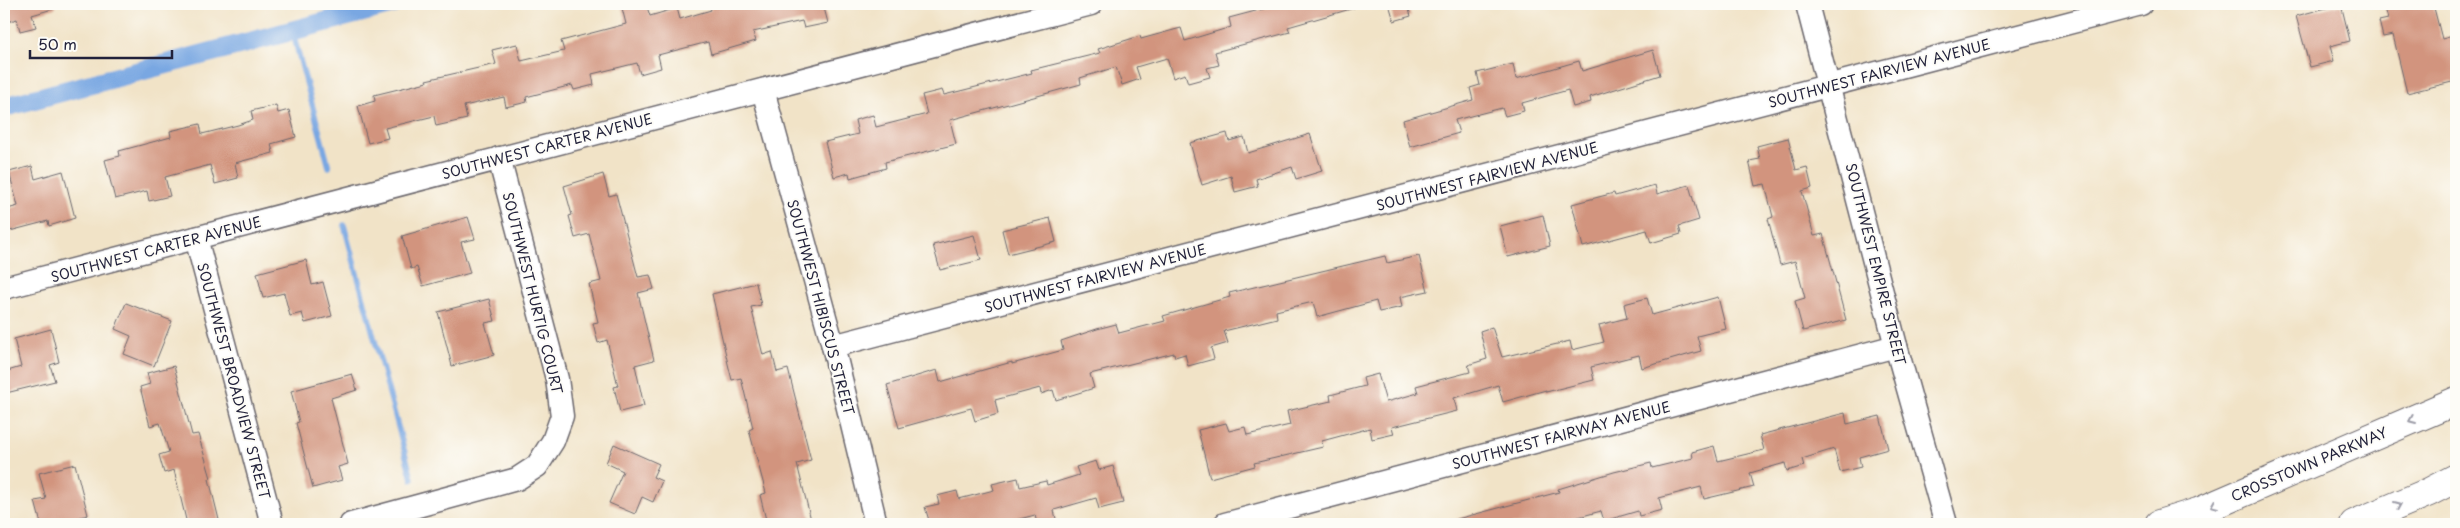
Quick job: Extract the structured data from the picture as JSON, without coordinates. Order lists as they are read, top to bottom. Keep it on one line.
{"streets":{"main road":["CROSSTOWN PARKWAY"],"street":["SOUTHWEST FAIRVIEW AVENUE","SOUTHWEST CARTER AVENUE","SOUTHWEST EMPIRE STREET","SOUTHWEST HURTIG COURT","SOUTHWEST HIBISCUS STREET","SOUTHWEST BROADVIEW STREET","SOUTHWEST FAIRWAY AVENUE"]},"crossings":[["SOUTHWEST FAIRVIEW AVENUE","SOUTHWEST EMPIRE STREET"],["SOUTHWEST FAIRVIEW AVENUE","SOUTHWEST HIBISCUS STREET"],["SOUTHWEST CARTER AVENUE","SOUTHWEST HURTIG COURT"],["SOUTHWEST CARTER AVENUE","SOUTHWEST HIBISCUS STREET"],["SOUTHWEST CARTER AVENUE","SOUTHWEST BROADVIEW STREET"],["SOUTHWEST EMPIRE STREET","SOUTHWEST FAIRWAY AVENUE"]],"scale_bar":"50 m"}
